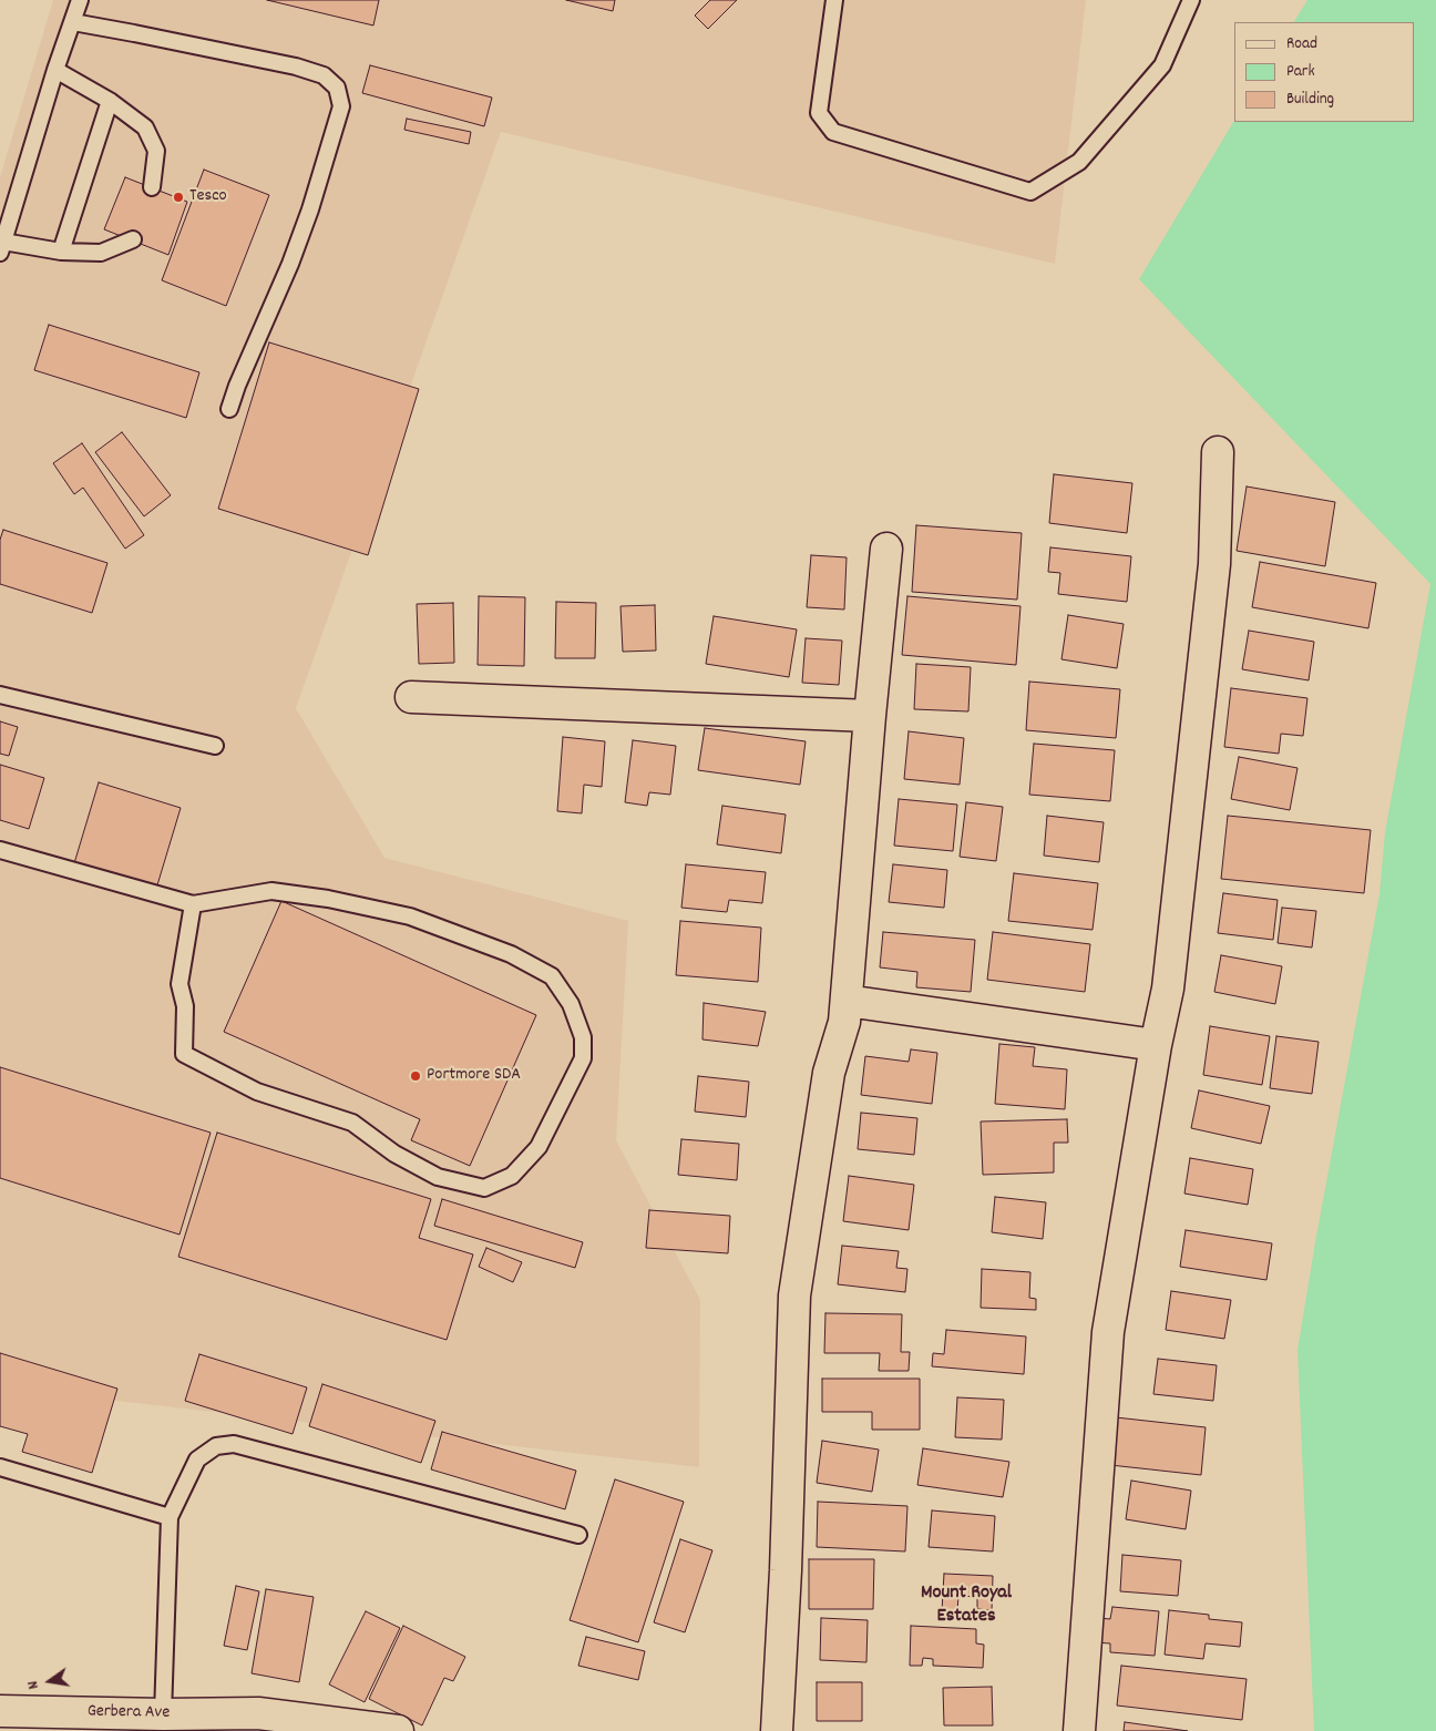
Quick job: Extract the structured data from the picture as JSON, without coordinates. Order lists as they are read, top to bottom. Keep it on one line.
{"streets":{"street":["Gerbera Ave"]},"districts":["Mount Royal Estates"],"places":["Tesco","Portmore SDA"],"legend":["Road","Park","Building"],"north":"left"}
